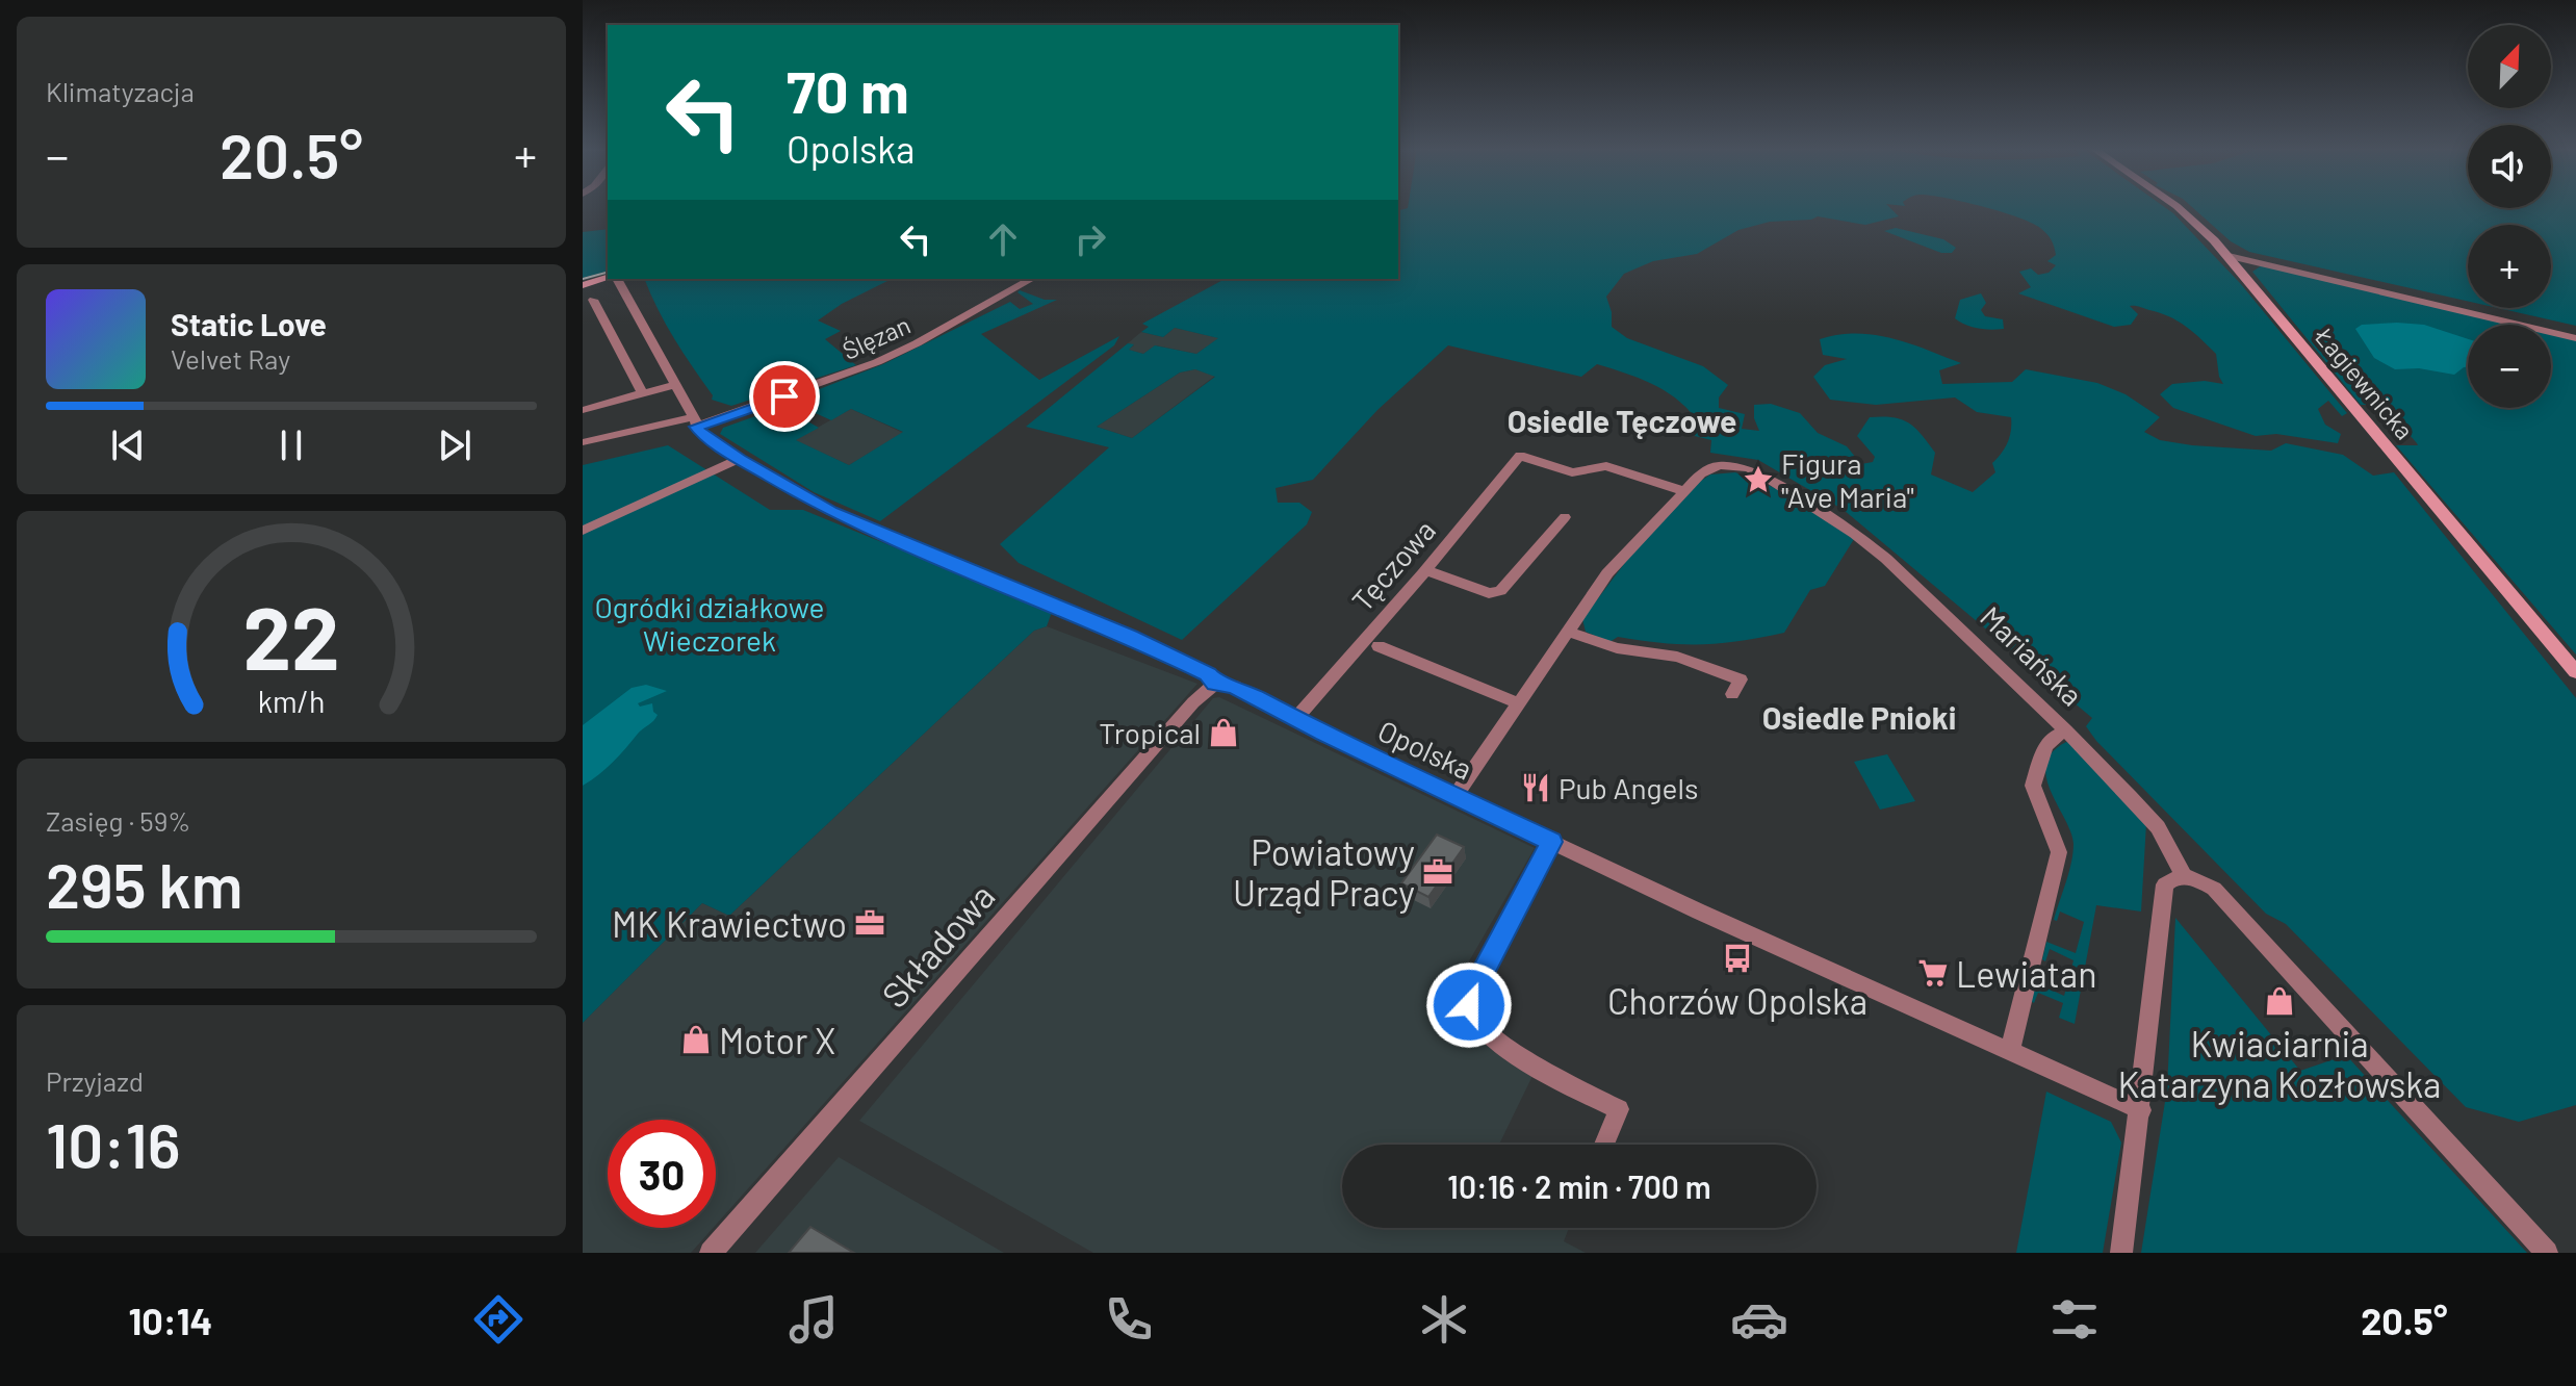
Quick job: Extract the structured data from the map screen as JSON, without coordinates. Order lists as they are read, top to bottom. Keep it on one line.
{"streets":{"street":["Ślęzan","Łagiewnicka","Tęczowa","Mariańska","Opolska","Składowa"]},"crossings":[["Ślęzan","Opolska"],["Tęczowa","Mariańska"],["Tęczowa","Opolska"],["Mariańska","Opolska"],["Opolska","Składowa"]],"districts":["Osiedle Tęczowe","Osiedle Pnioki"],"parks":["Ogródki działkowe Wieczorek"],"places":{"place":["Figura \"Ave Maria\""],"shop":["Tropical","Kwiaciarnia Katarzyna Kozłowska","Motor X"],"restaurant":["Pub Angels"],"office":["Powiatowy Urząd Pracy","MK Krawiectwo"],"bus stop":["Chorzów Opolska"],"supermarket":["Lewiatan"]},"north":"top right","page":{"tile":["Klimatyzacja",["Zasięg · 59%","295 km"],["Przyjazd","10:16"]],"map_buttons":["+","−"],"turn":["70 m","Opolska"],"heat":["−","20.5°","+"],"song":["Static Love","Velvet Ray"],"limit":"30","trip":"10:16 · 2 min · 700 m","tabs":["10:14","20.5°"],"gauge":["22","km/h"]}}
